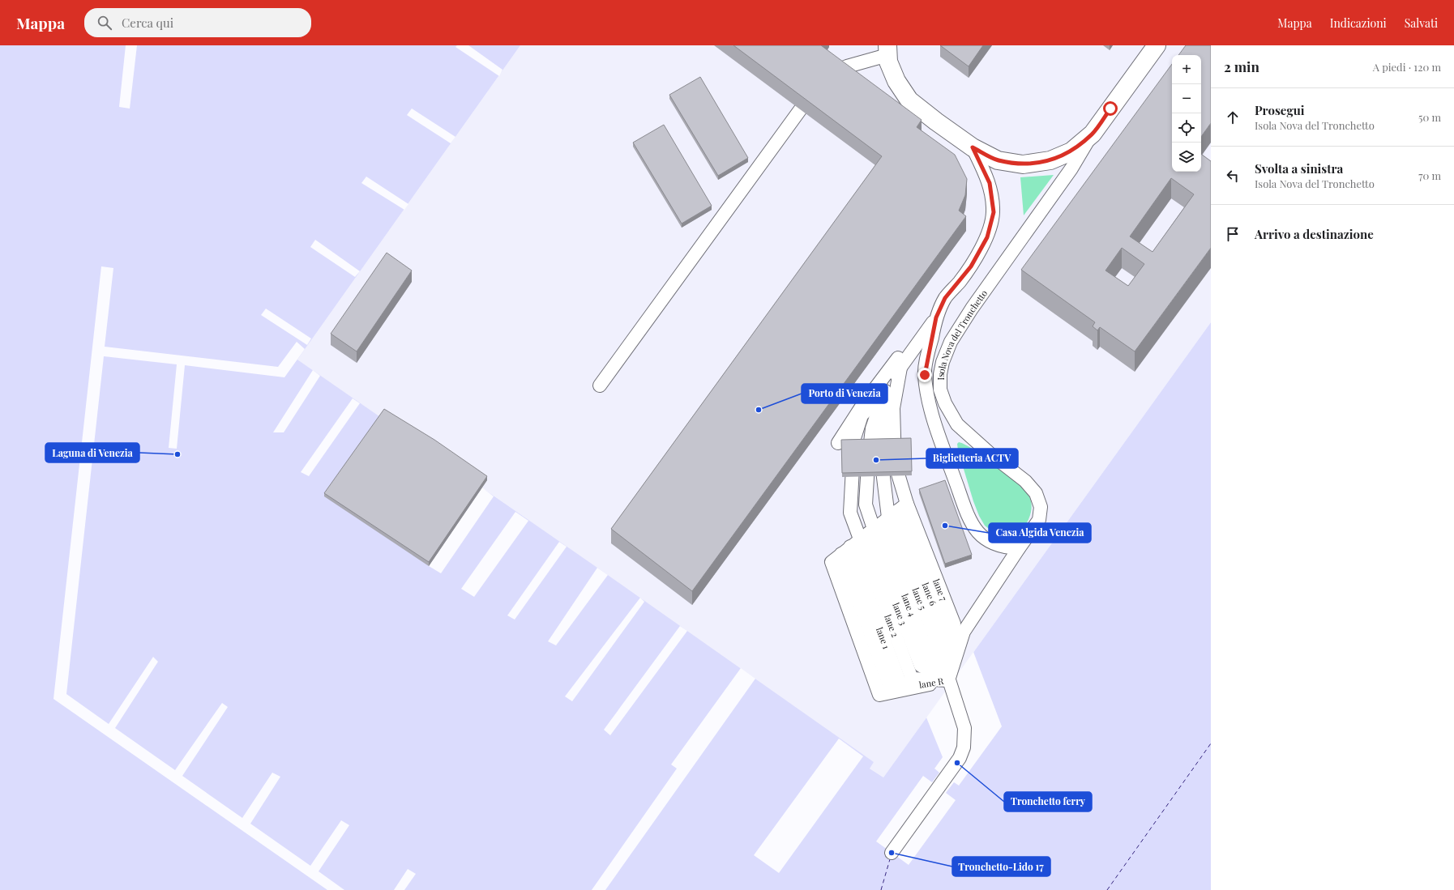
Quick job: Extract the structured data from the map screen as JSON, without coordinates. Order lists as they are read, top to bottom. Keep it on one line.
{"streets":{"street":["Isola Nova del Tronchetto"],"lane":["lane 7","lane 5","lane 3","lane 1","lane R"]},"crossings":[["lane 7","lane 5"],["lane 7","lane 3"],["lane 7","lane 1"],["lane 7","lane R"],["lane 5","lane 3"],["lane 5","lane 1"],["lane 5","lane R"],["lane 3","lane 1"],["lane 3","lane R"],["lane 1","lane R"]],"places":["Porto di Venezia","Laguna di Venezia","Biglietteria ACTV","Casa Algida Venezia","Tronchetto ferry","Tronchetto-Lido 17"],"page":{"header":"Mappa","search":"Cerca qui","nav":["Mappa","Indicazioni","Salvati"],"heading":["2 min","A piedi · 120 m"],"map_buttons":["+","−"],"list":[["Prosegui","Isola Nova del Tronchetto","50 m"],["Svolta a sinistra","Isola Nova del Tronchetto","70 m"],"Arrivo a destinazione"]}}
